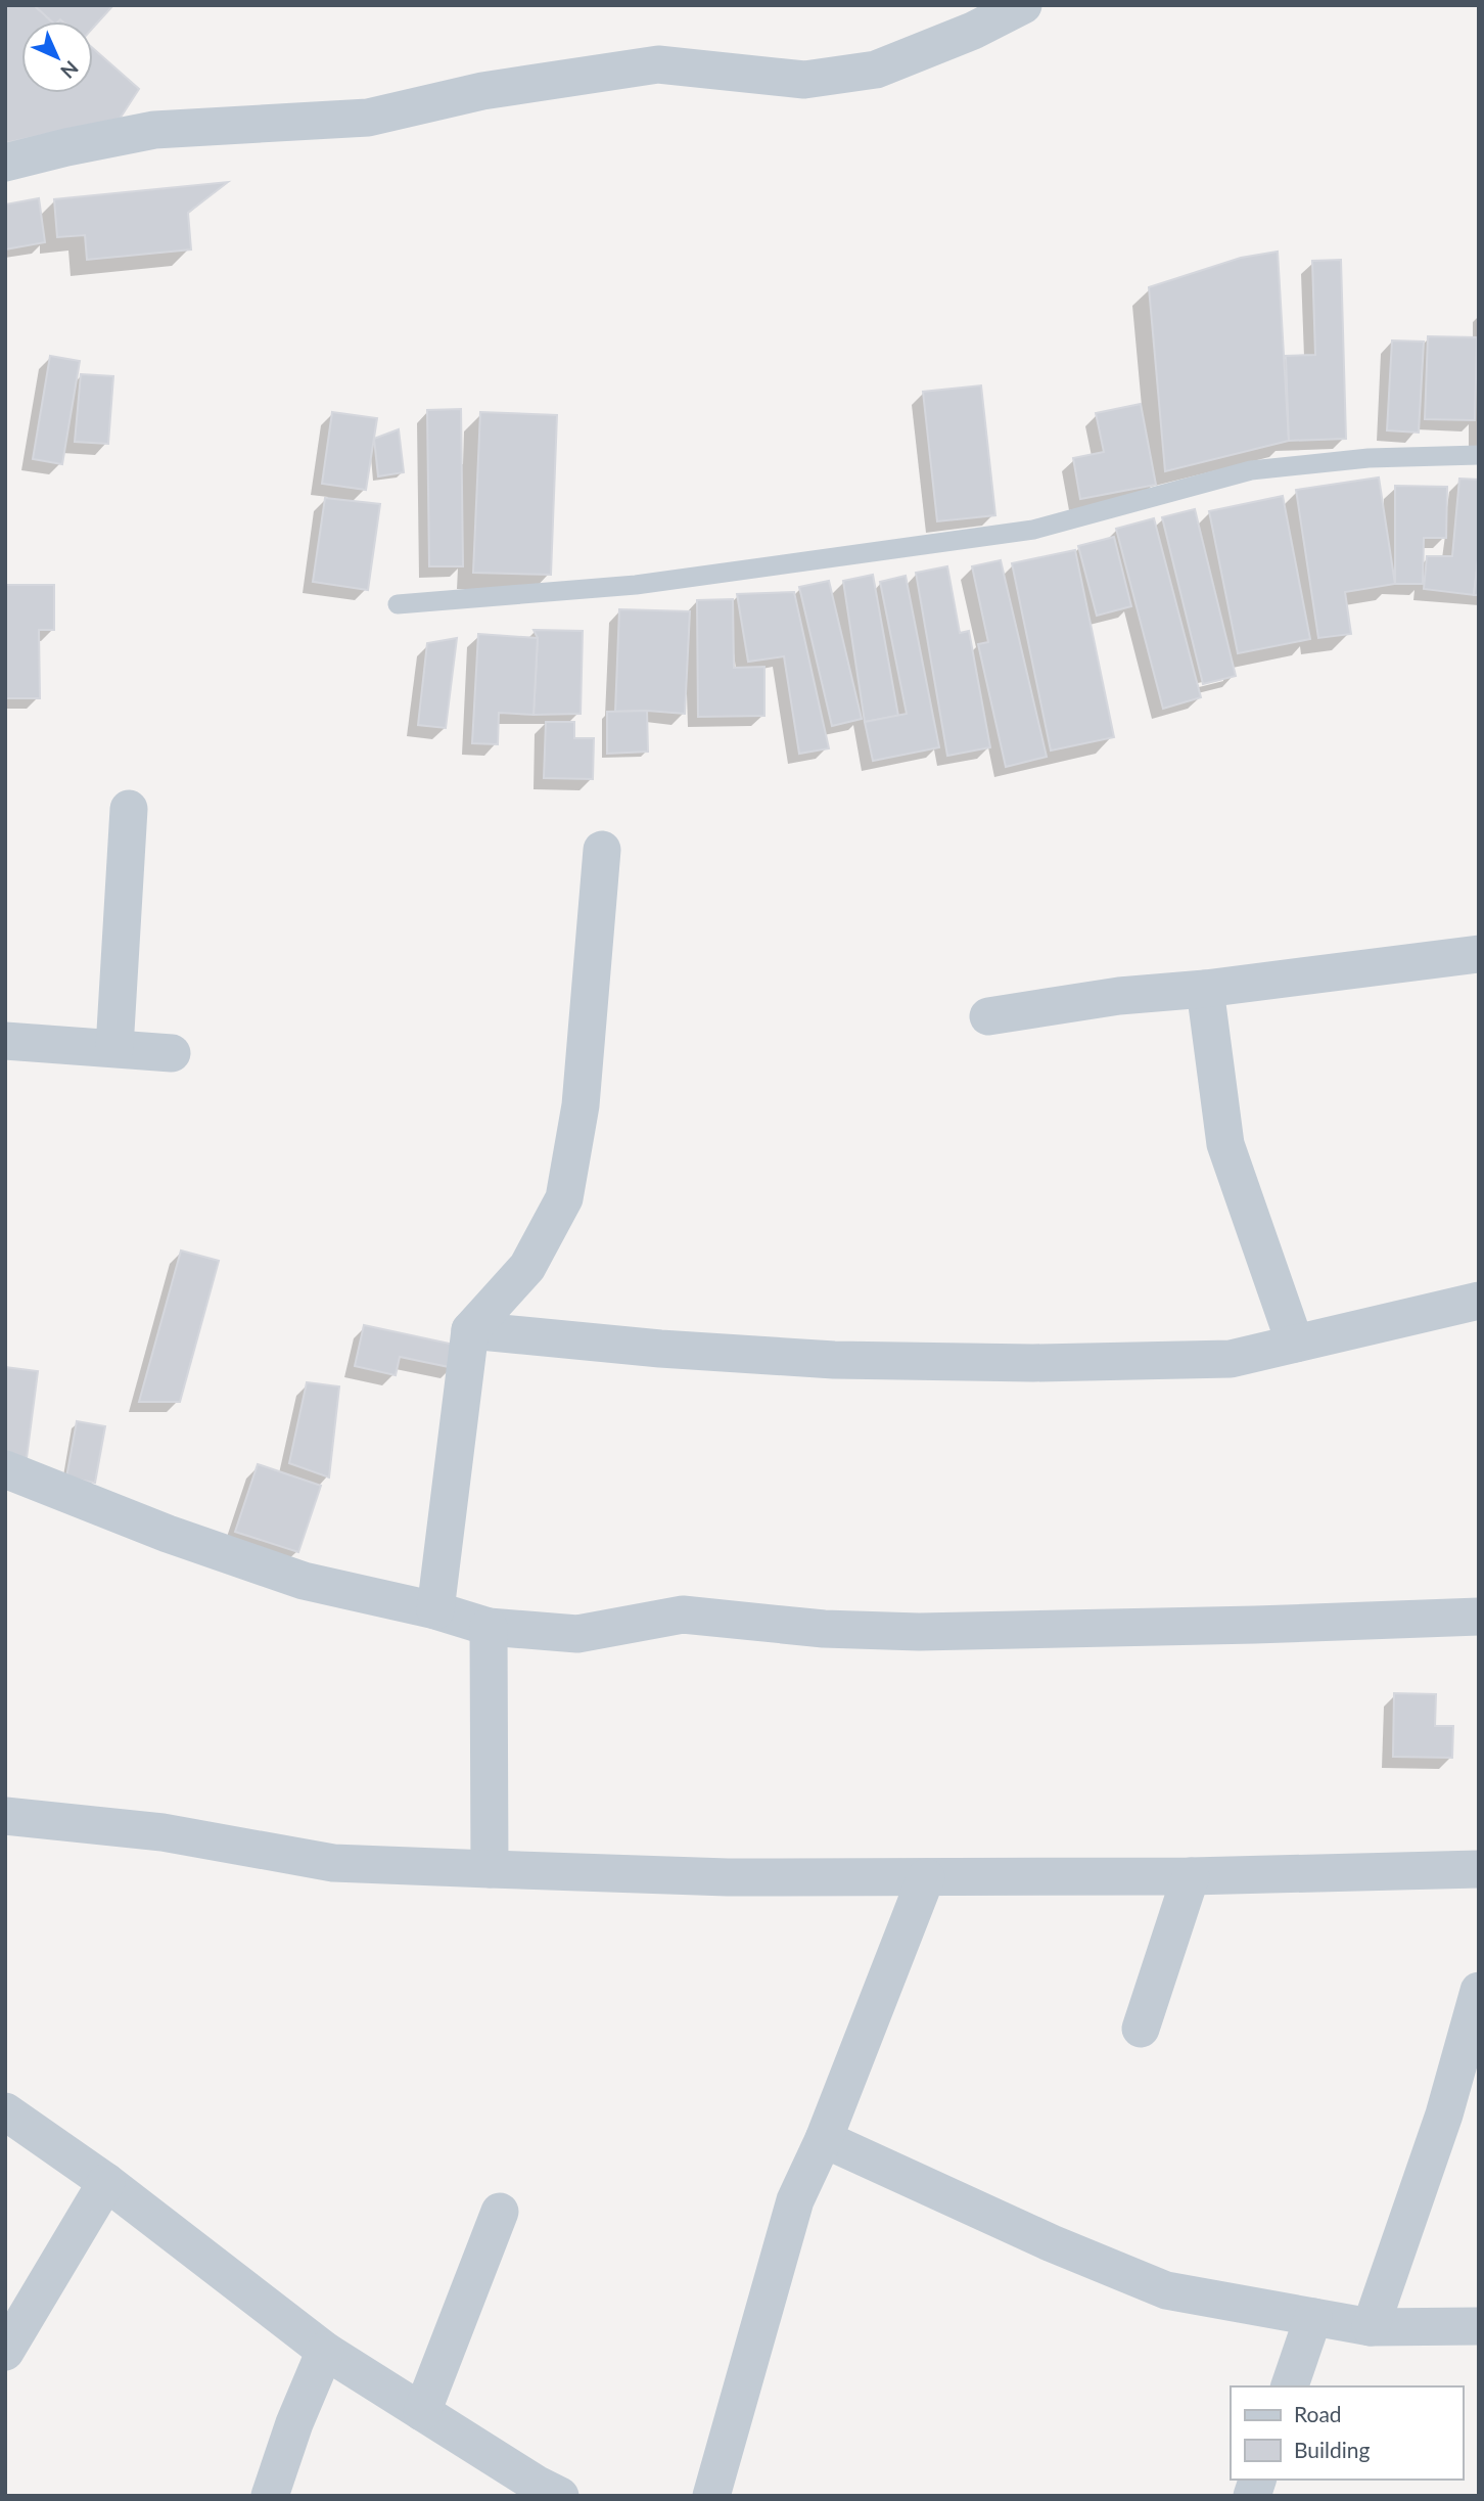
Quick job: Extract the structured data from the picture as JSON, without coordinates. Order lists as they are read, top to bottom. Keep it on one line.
{"legend":["Road","Building"],"north":"bottom right"}
